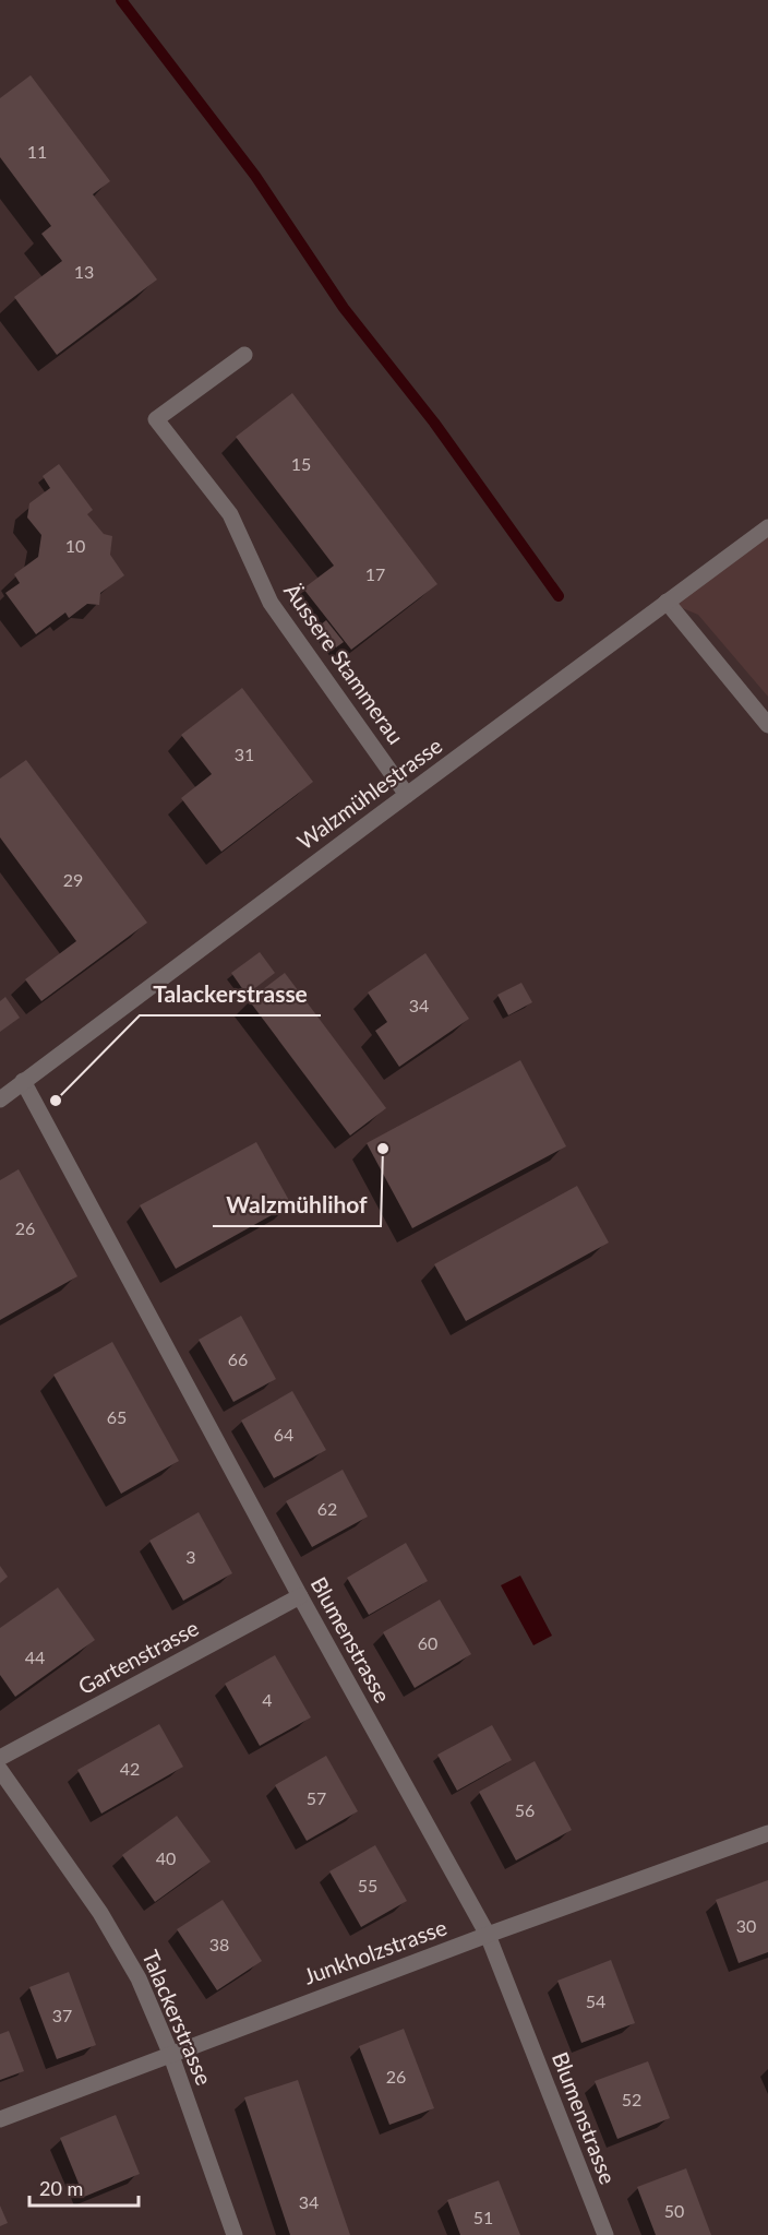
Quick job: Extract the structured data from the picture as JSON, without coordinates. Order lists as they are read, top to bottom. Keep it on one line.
{"streets":{"street":["Äussere Stammerau","Walzmühlestrasse","Blumenstrasse","Gartenstrasse","Junkholzstrasse","Talackerstrasse"]},"crossings":[["Äussere Stammerau","Walzmühlestrasse"],["Walzmühlestrasse","Blumenstrasse"],["Blumenstrasse","Gartenstrasse"],["Blumenstrasse","Junkholzstrasse"],["Junkholzstrasse","Talackerstrasse"]],"places":["Talackerstrasse","Walzmühlihof"],"house_numbers":["11","13","15","10","17","31","29","34","26","66","65","64","62","3","60","44","4","42","57","56","40","55","30","38","54","37","26","52","34","50","51"],"scale_bar":"20 m"}
